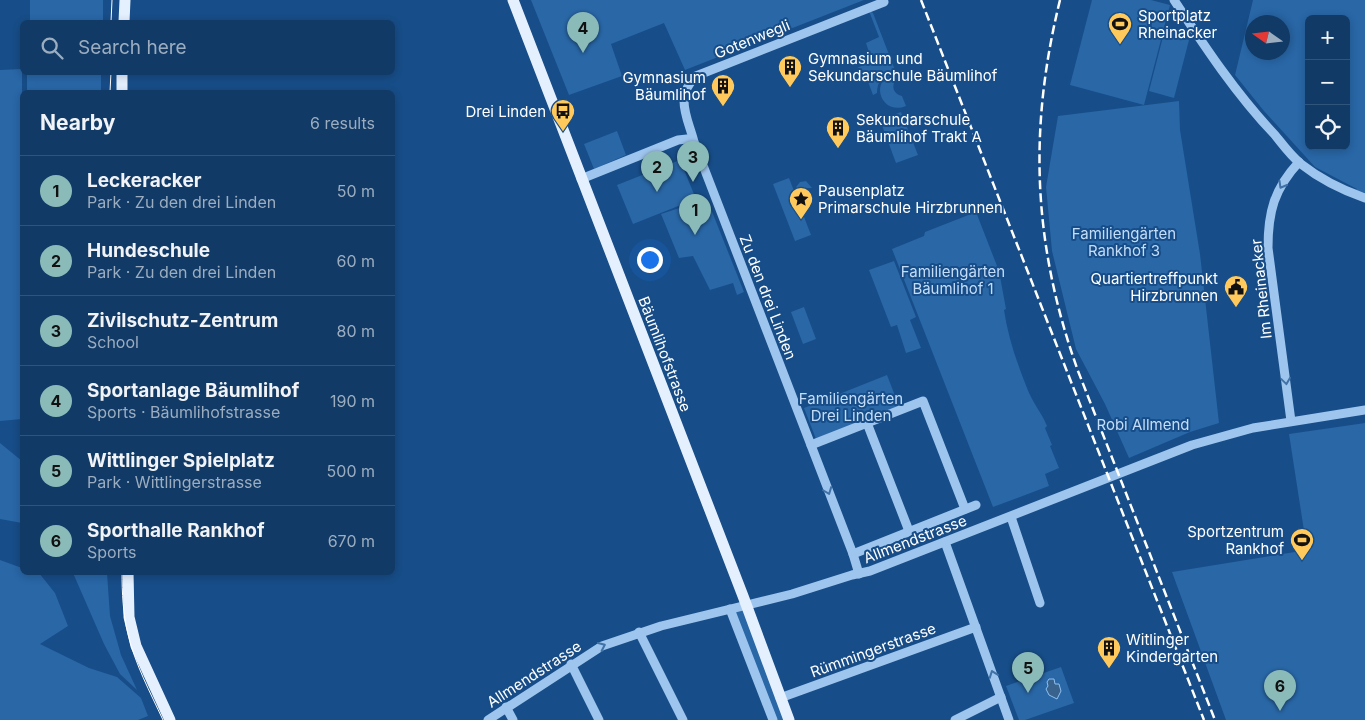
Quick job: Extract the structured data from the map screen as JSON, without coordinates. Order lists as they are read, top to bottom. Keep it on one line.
{"streets":{"main road":["Bäumlihofstrasse"],"street":["Gotenwegli","Im Rheinacker","Zu den drei Linden","Allmendstrasse","Rümmingerstrasse"]},"crossings":[["Gotenwegli","Zu den drei Linden"],["Im Rheinacker","Allmendstrasse"],["Zu den drei Linden","Allmendstrasse"],["Bäumlihofstrasse","Allmendstrasse"],["Bäumlihofstrasse","Rümmingerstrasse"]],"one_way":["Im Rheinacker"],"parks":["Familiengärten Rankhof 3","Familiengärten Bäumlihof 1","Familiengärten Drei Linden","Robi Allmend"],"places":{"sports":["Sportplatz Rheinacker","Sportzentrum Rankhof"],"building":["Gymnasium und Sekundarschule Bäumlihof","Gymnasium Bäumlihof","Sekundarschule Bäumlihof Trakt A","Witlinger Kindergarten"],"bus stop":["Drei Linden"],"place":["Pausenplatz Primarschule Hirzbrunnen"],"public building":["Quartiertreffpunkt Hirzbrunnen"]},"north":"left","page":{"pins":["4","3","2","1","5","6"],"map_buttons":["+","−"],"search":"Search here","heading":["Nearby","6 results"],"list":[{"mark":"1","name":"Leckeracker","note":"Park · Zu den drei Linden","value":"50 m"},{"mark":"2","name":"Hundeschule","note":"Park · Zu den drei Linden","value":"60 m"},{"mark":"3","name":"Zivilschutz-Zentrum","note":"School","value":"80 m"},{"mark":"4","name":"Sportanlage Bäumlihof","note":"Sports · Bäumlihofstrasse","value":"190 m"},{"mark":"5","name":"Wittlinger Spielplatz","note":"Park · Wittlingerstrasse","value":"500 m"},{"mark":"6","name":"Sporthalle Rankhof","note":"Sports","value":"670 m"}]}}
